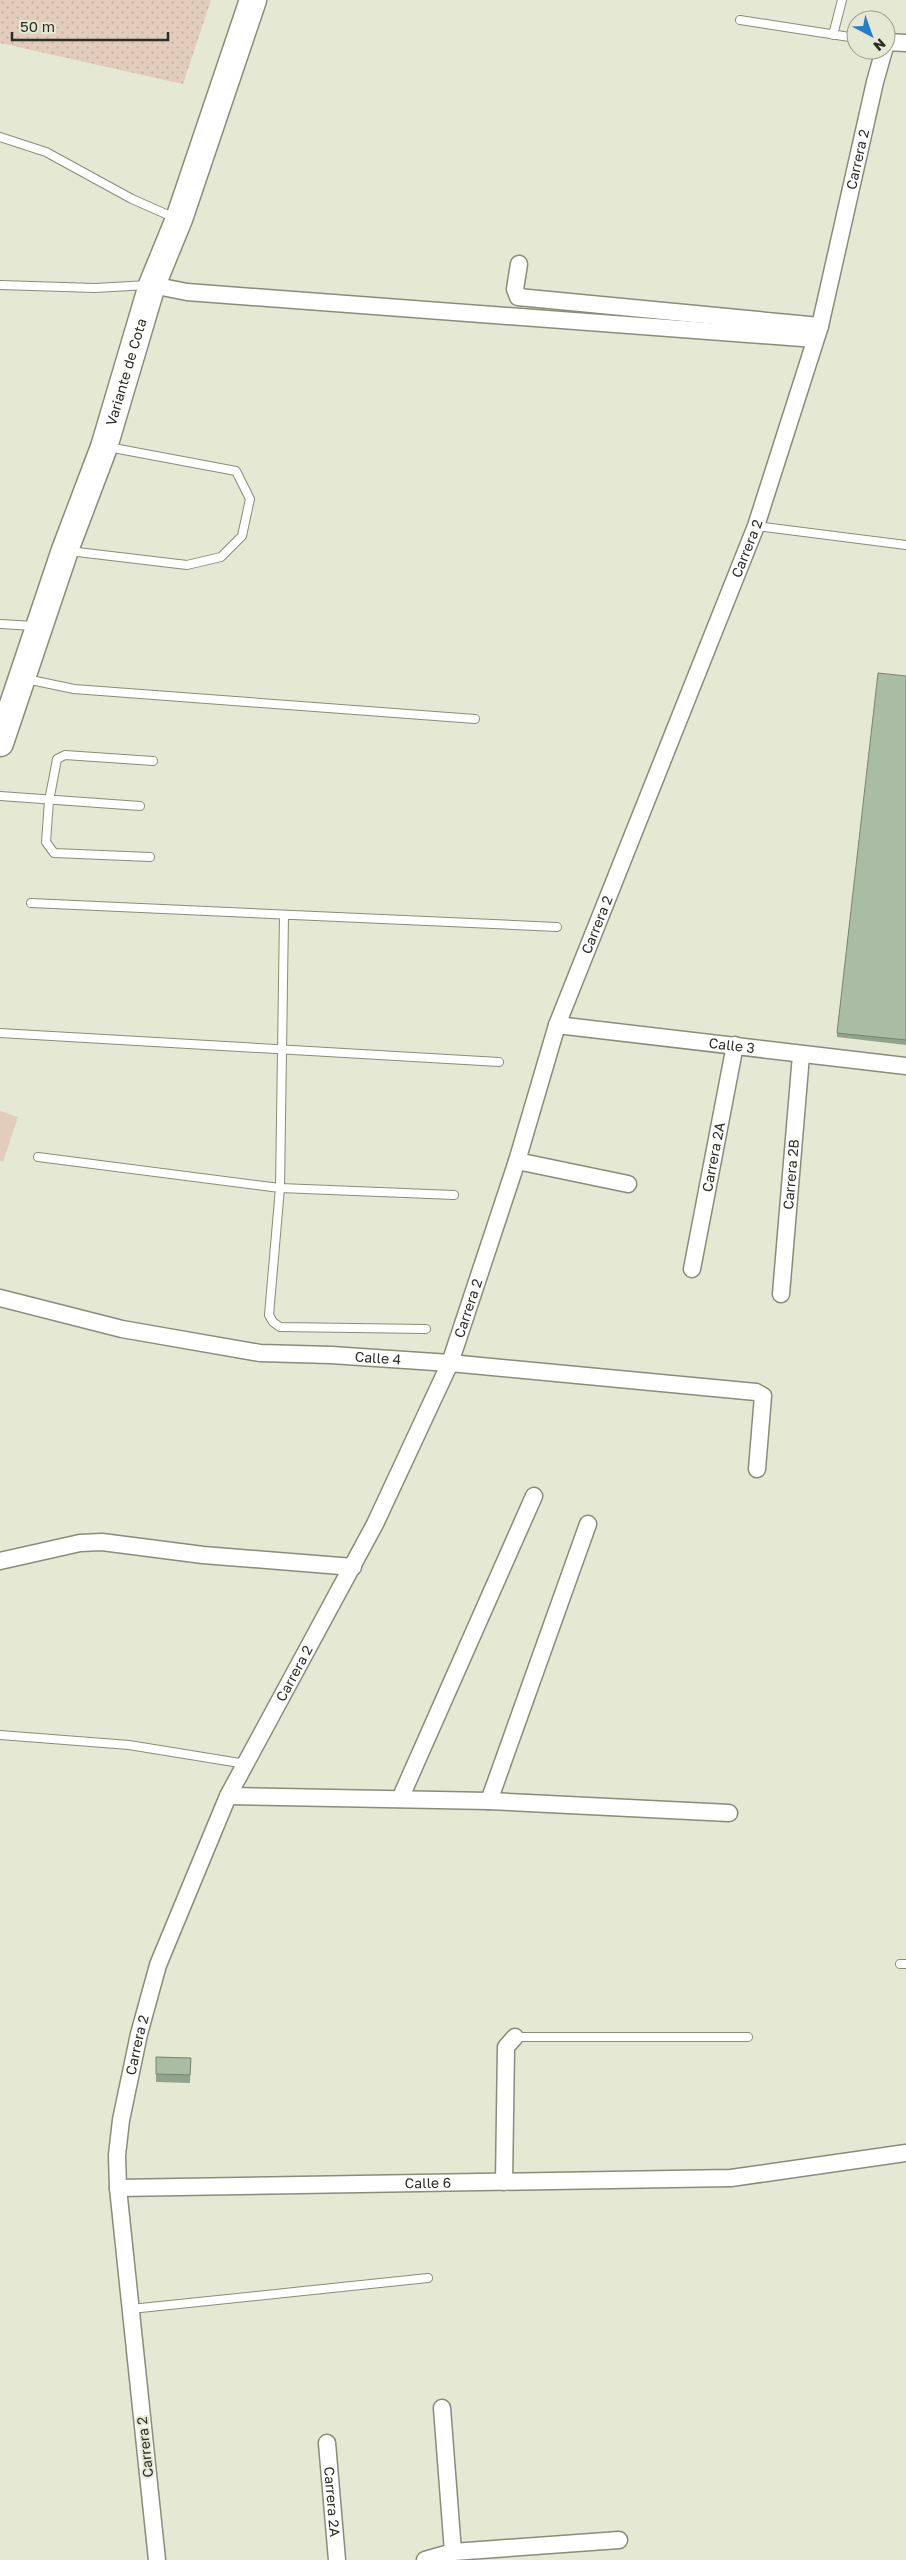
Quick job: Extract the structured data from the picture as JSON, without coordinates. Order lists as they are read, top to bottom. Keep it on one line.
{"streets":{"main road":["Variante de Cota"],"street":["Carrera 2","Calle 3","Carrera 2A","Carrera 2B","Calle 4","Calle 6"]},"crossings":[["Carrera 2","Calle 3"],["Carrera 2","Calle 4"],["Carrera 2","Calle 6"],["Calle 3","Carrera 2A"],["Calle 3","Carrera 2B"]],"scale_bar":"50 m","north":"bottom right"}
